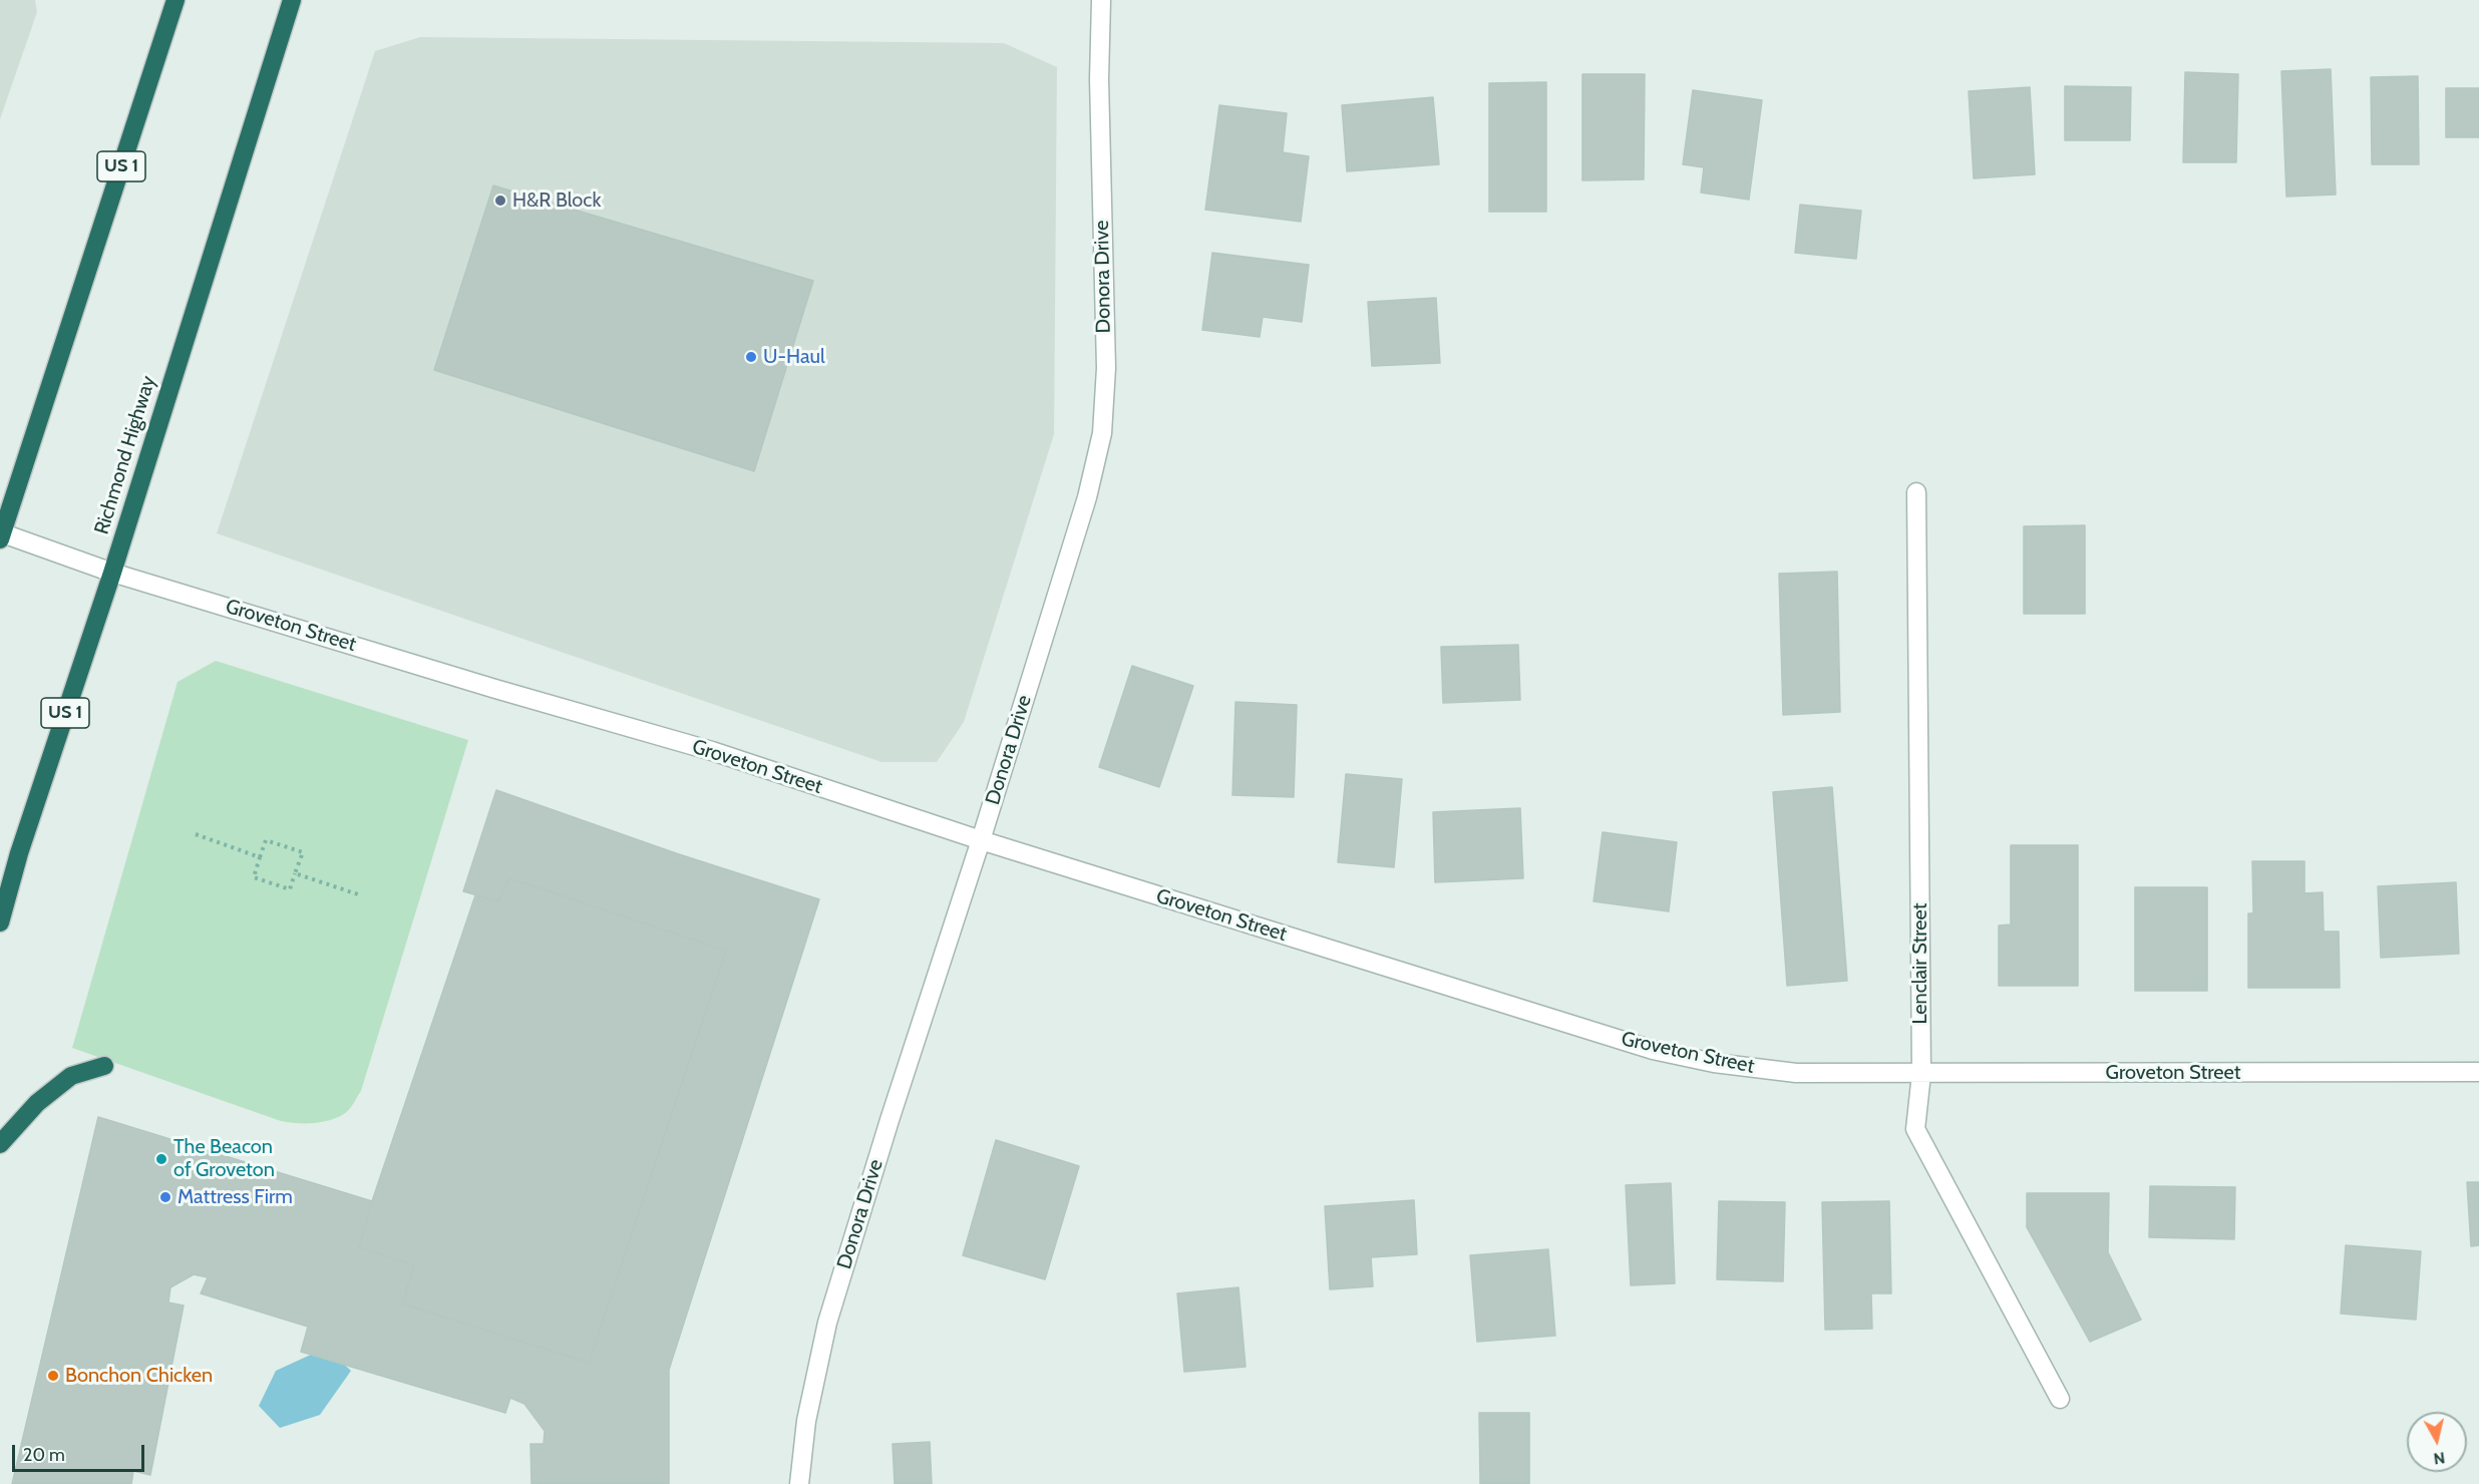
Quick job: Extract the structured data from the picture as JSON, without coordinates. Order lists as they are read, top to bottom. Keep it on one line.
{"streets":{"highway":["US 1","Richmond Highway"],"street":["Donora Drive","Groveton Street","Lenclair Street"]},"crossings":[["US 1","Groveton Street"],["Donora Drive","Groveton Street"],["Richmond Highway","Groveton Street"],["Groveton Street","Lenclair Street"]],"places":["H&R Block","U-Haul","The Beacon of Groveton","Mattress Firm","Bonchon Chicken"],"scale_bar":"20 m","north":"bottom"}
